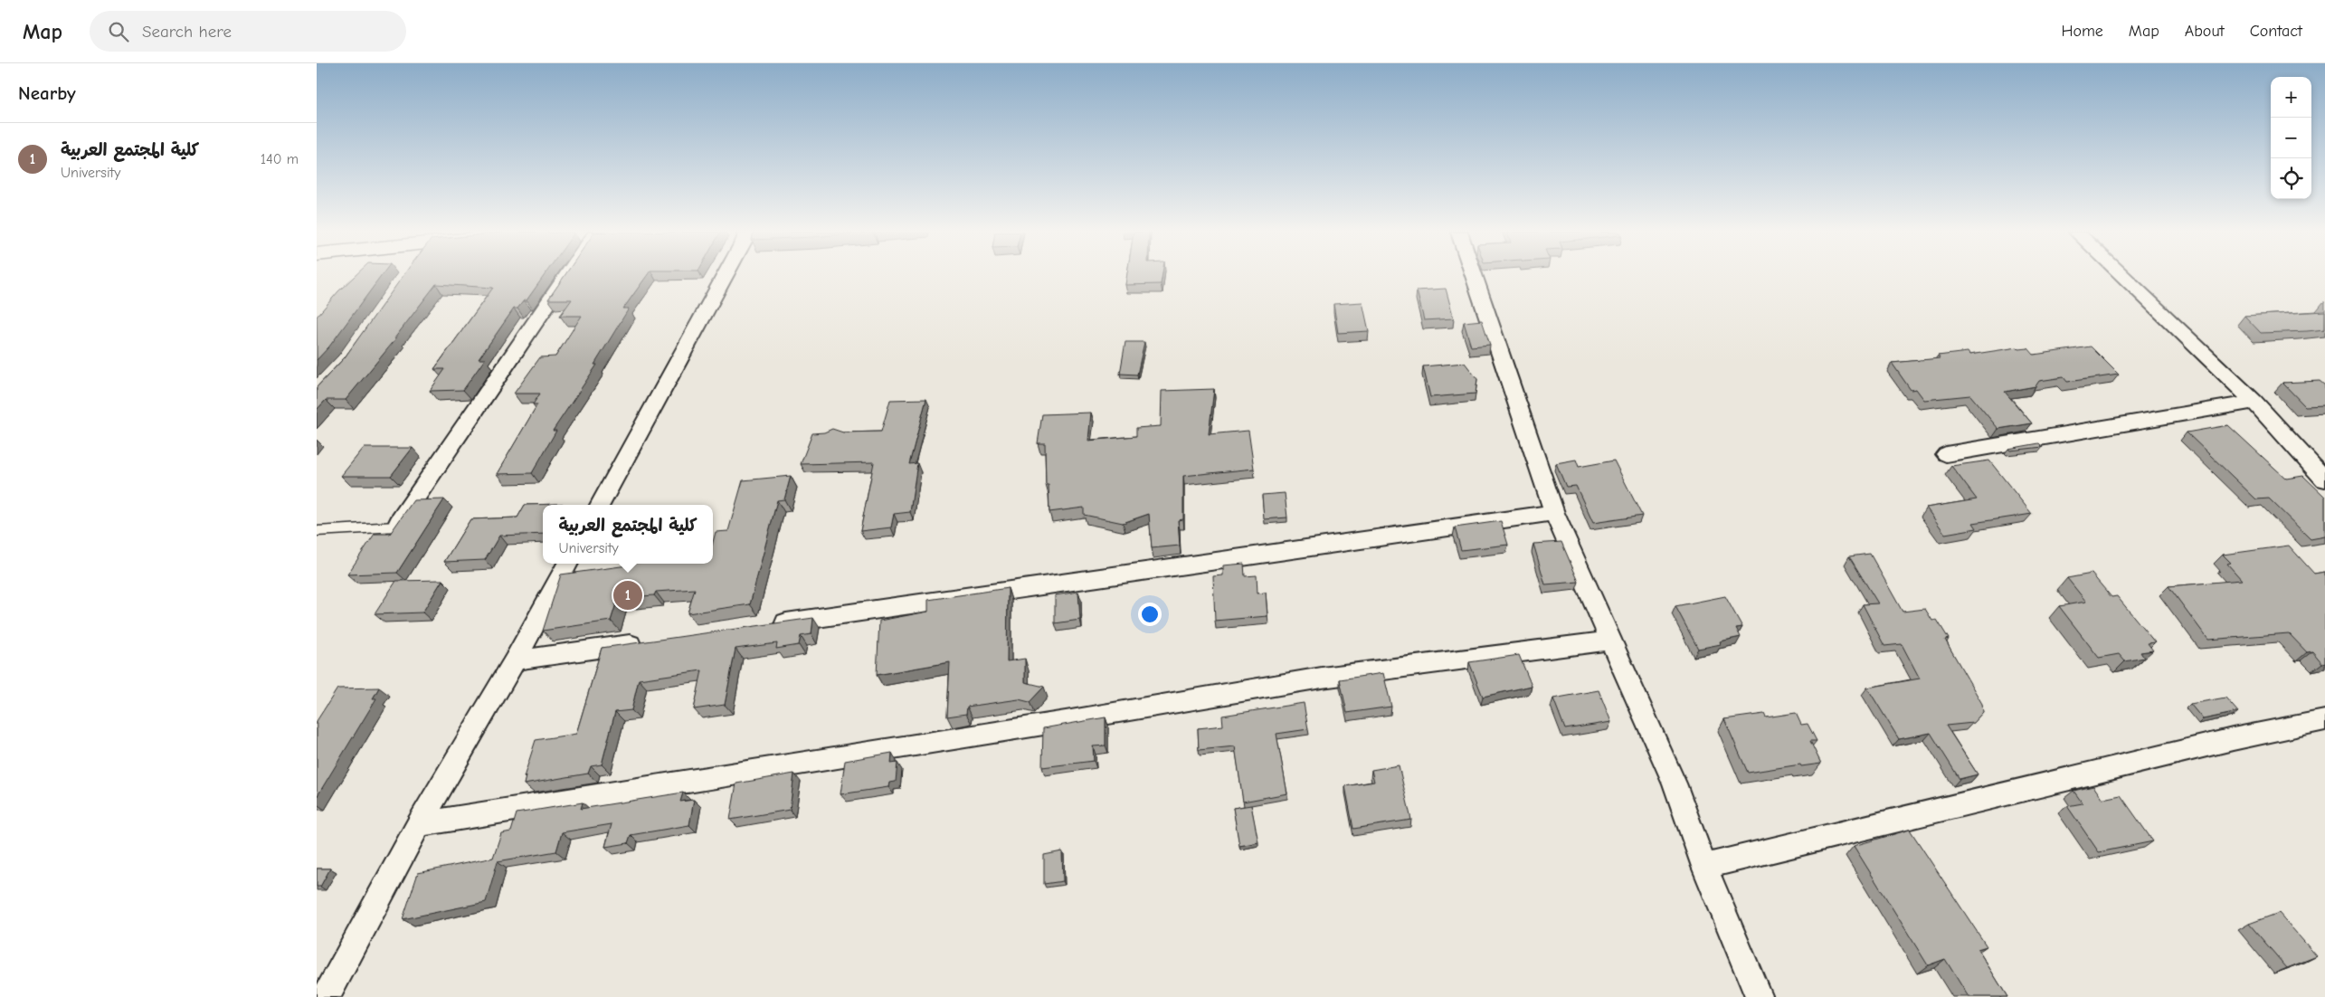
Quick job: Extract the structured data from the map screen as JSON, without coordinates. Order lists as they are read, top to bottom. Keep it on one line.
{"page":{"header":"Map","search":"Search here","nav":["Home","Map","About","Contact"],"heading":"Nearby","map_buttons":["+","−"],"list":[{"mark":"1","name":"كلية المجتمع العربية","note":"University","value":"140 m"}],"popup":["كلية المجتمع العربية","University"],"pins":"1"}}
